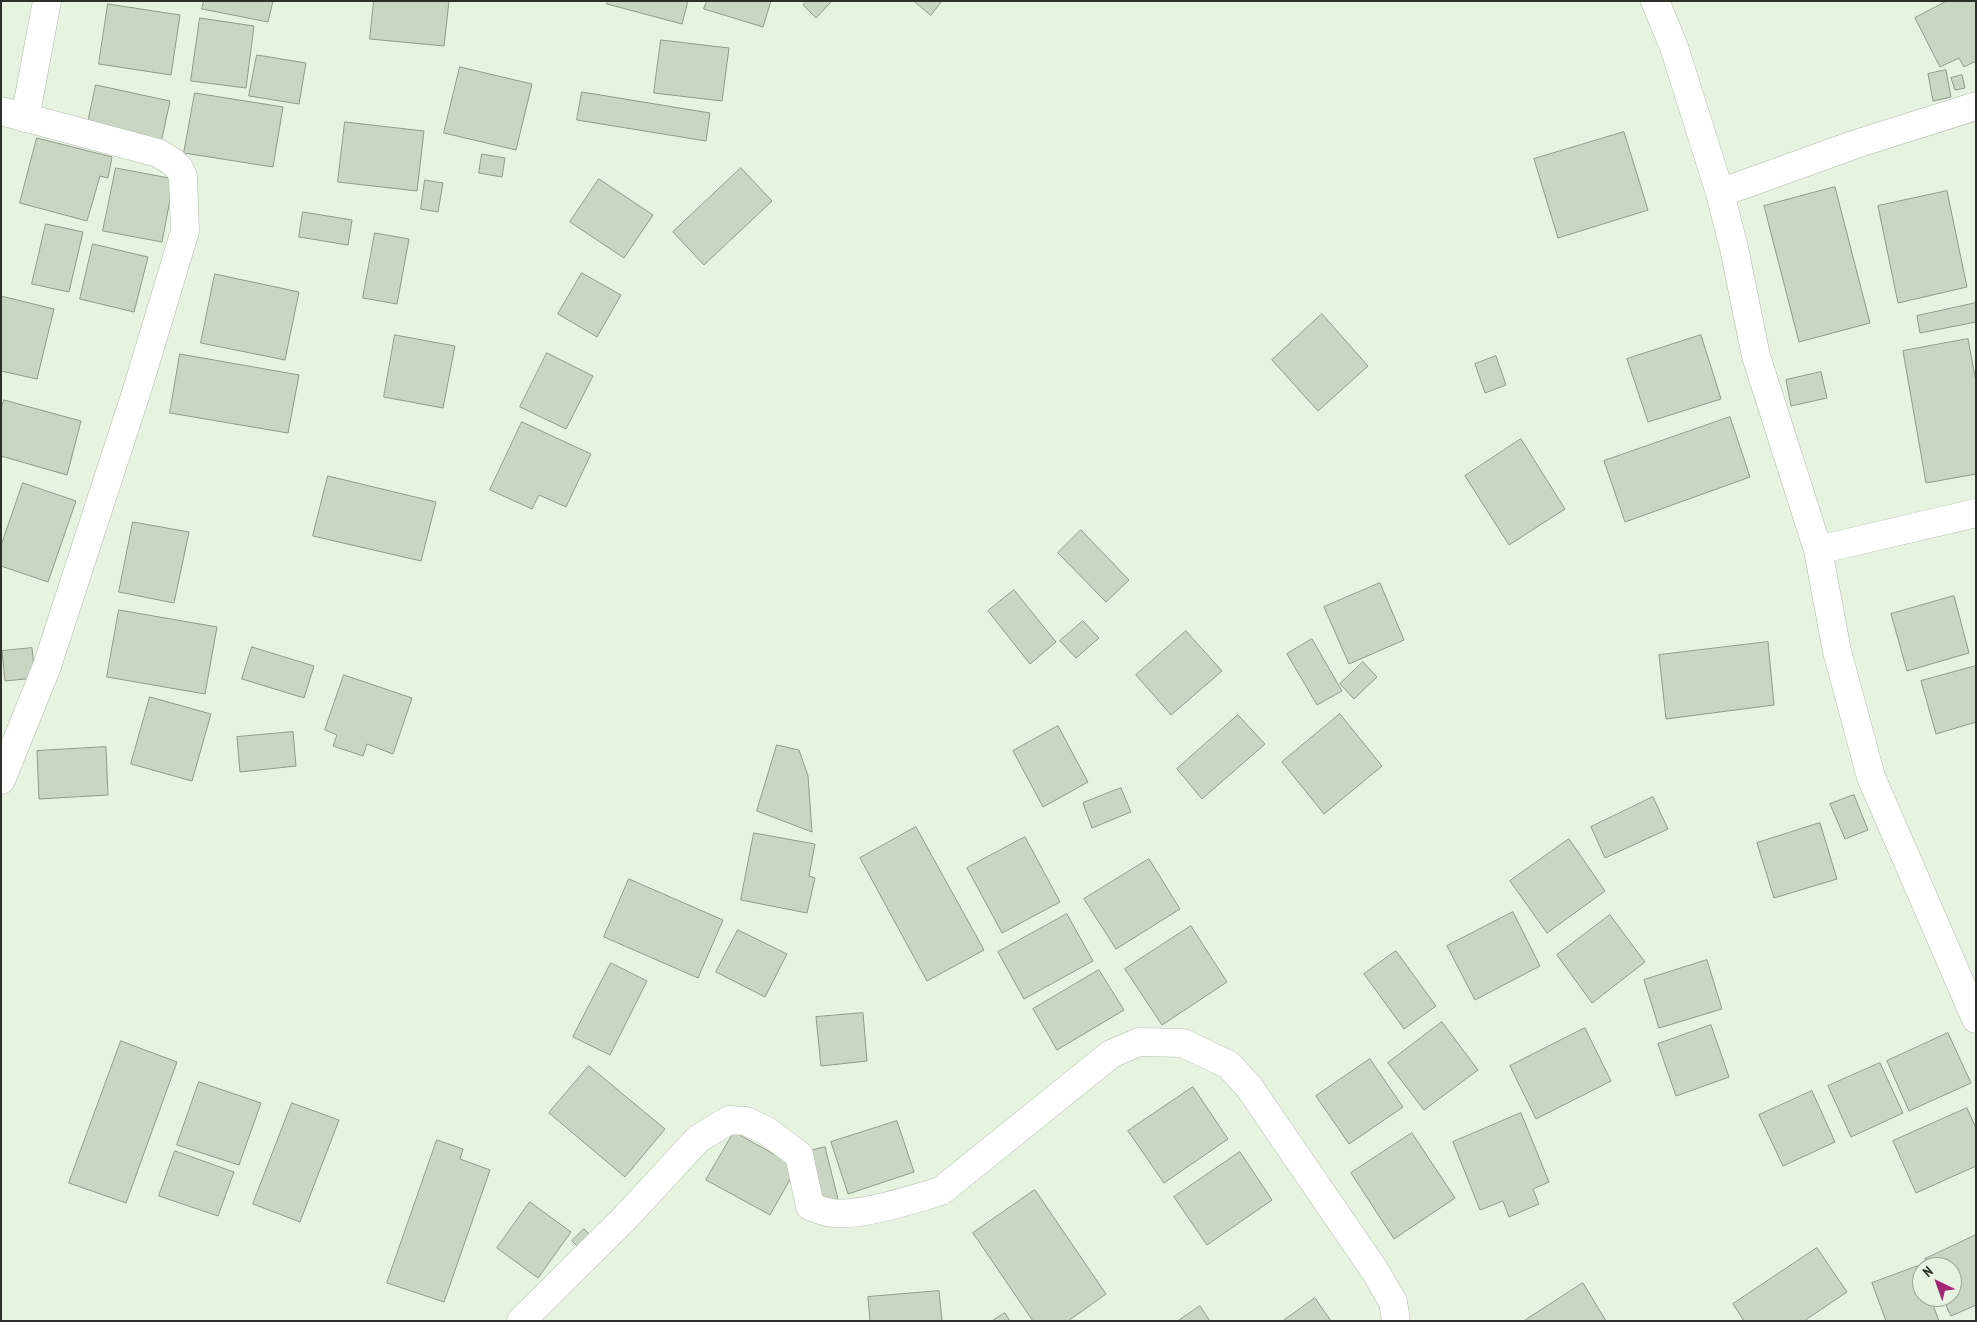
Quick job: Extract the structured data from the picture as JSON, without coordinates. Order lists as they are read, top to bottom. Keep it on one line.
{"north":"top left"}
